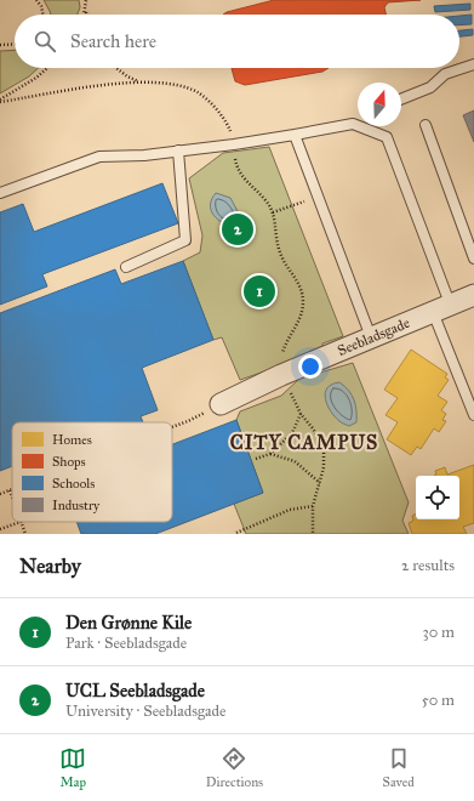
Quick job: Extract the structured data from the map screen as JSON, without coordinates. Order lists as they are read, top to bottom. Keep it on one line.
{"streets":{"street":["Seebladsgade"]},"districts":["CITY CAMPUS"],"legend":["Homes","Shops","Schools","Industry"],"north":"top","page":{"search":"Search here","pins":["2","1"],"heading":["Nearby","2 results"],"list":[{"mark":"1","name":"Den Grønne Kile","note":"Park · Seebladsgade","value":"30 m"},{"mark":"2","name":"UCL Seebladsgade","note":"University · Seebladsgade","value":"50 m"}],"nav":["Map","Directions","Saved"]}}
